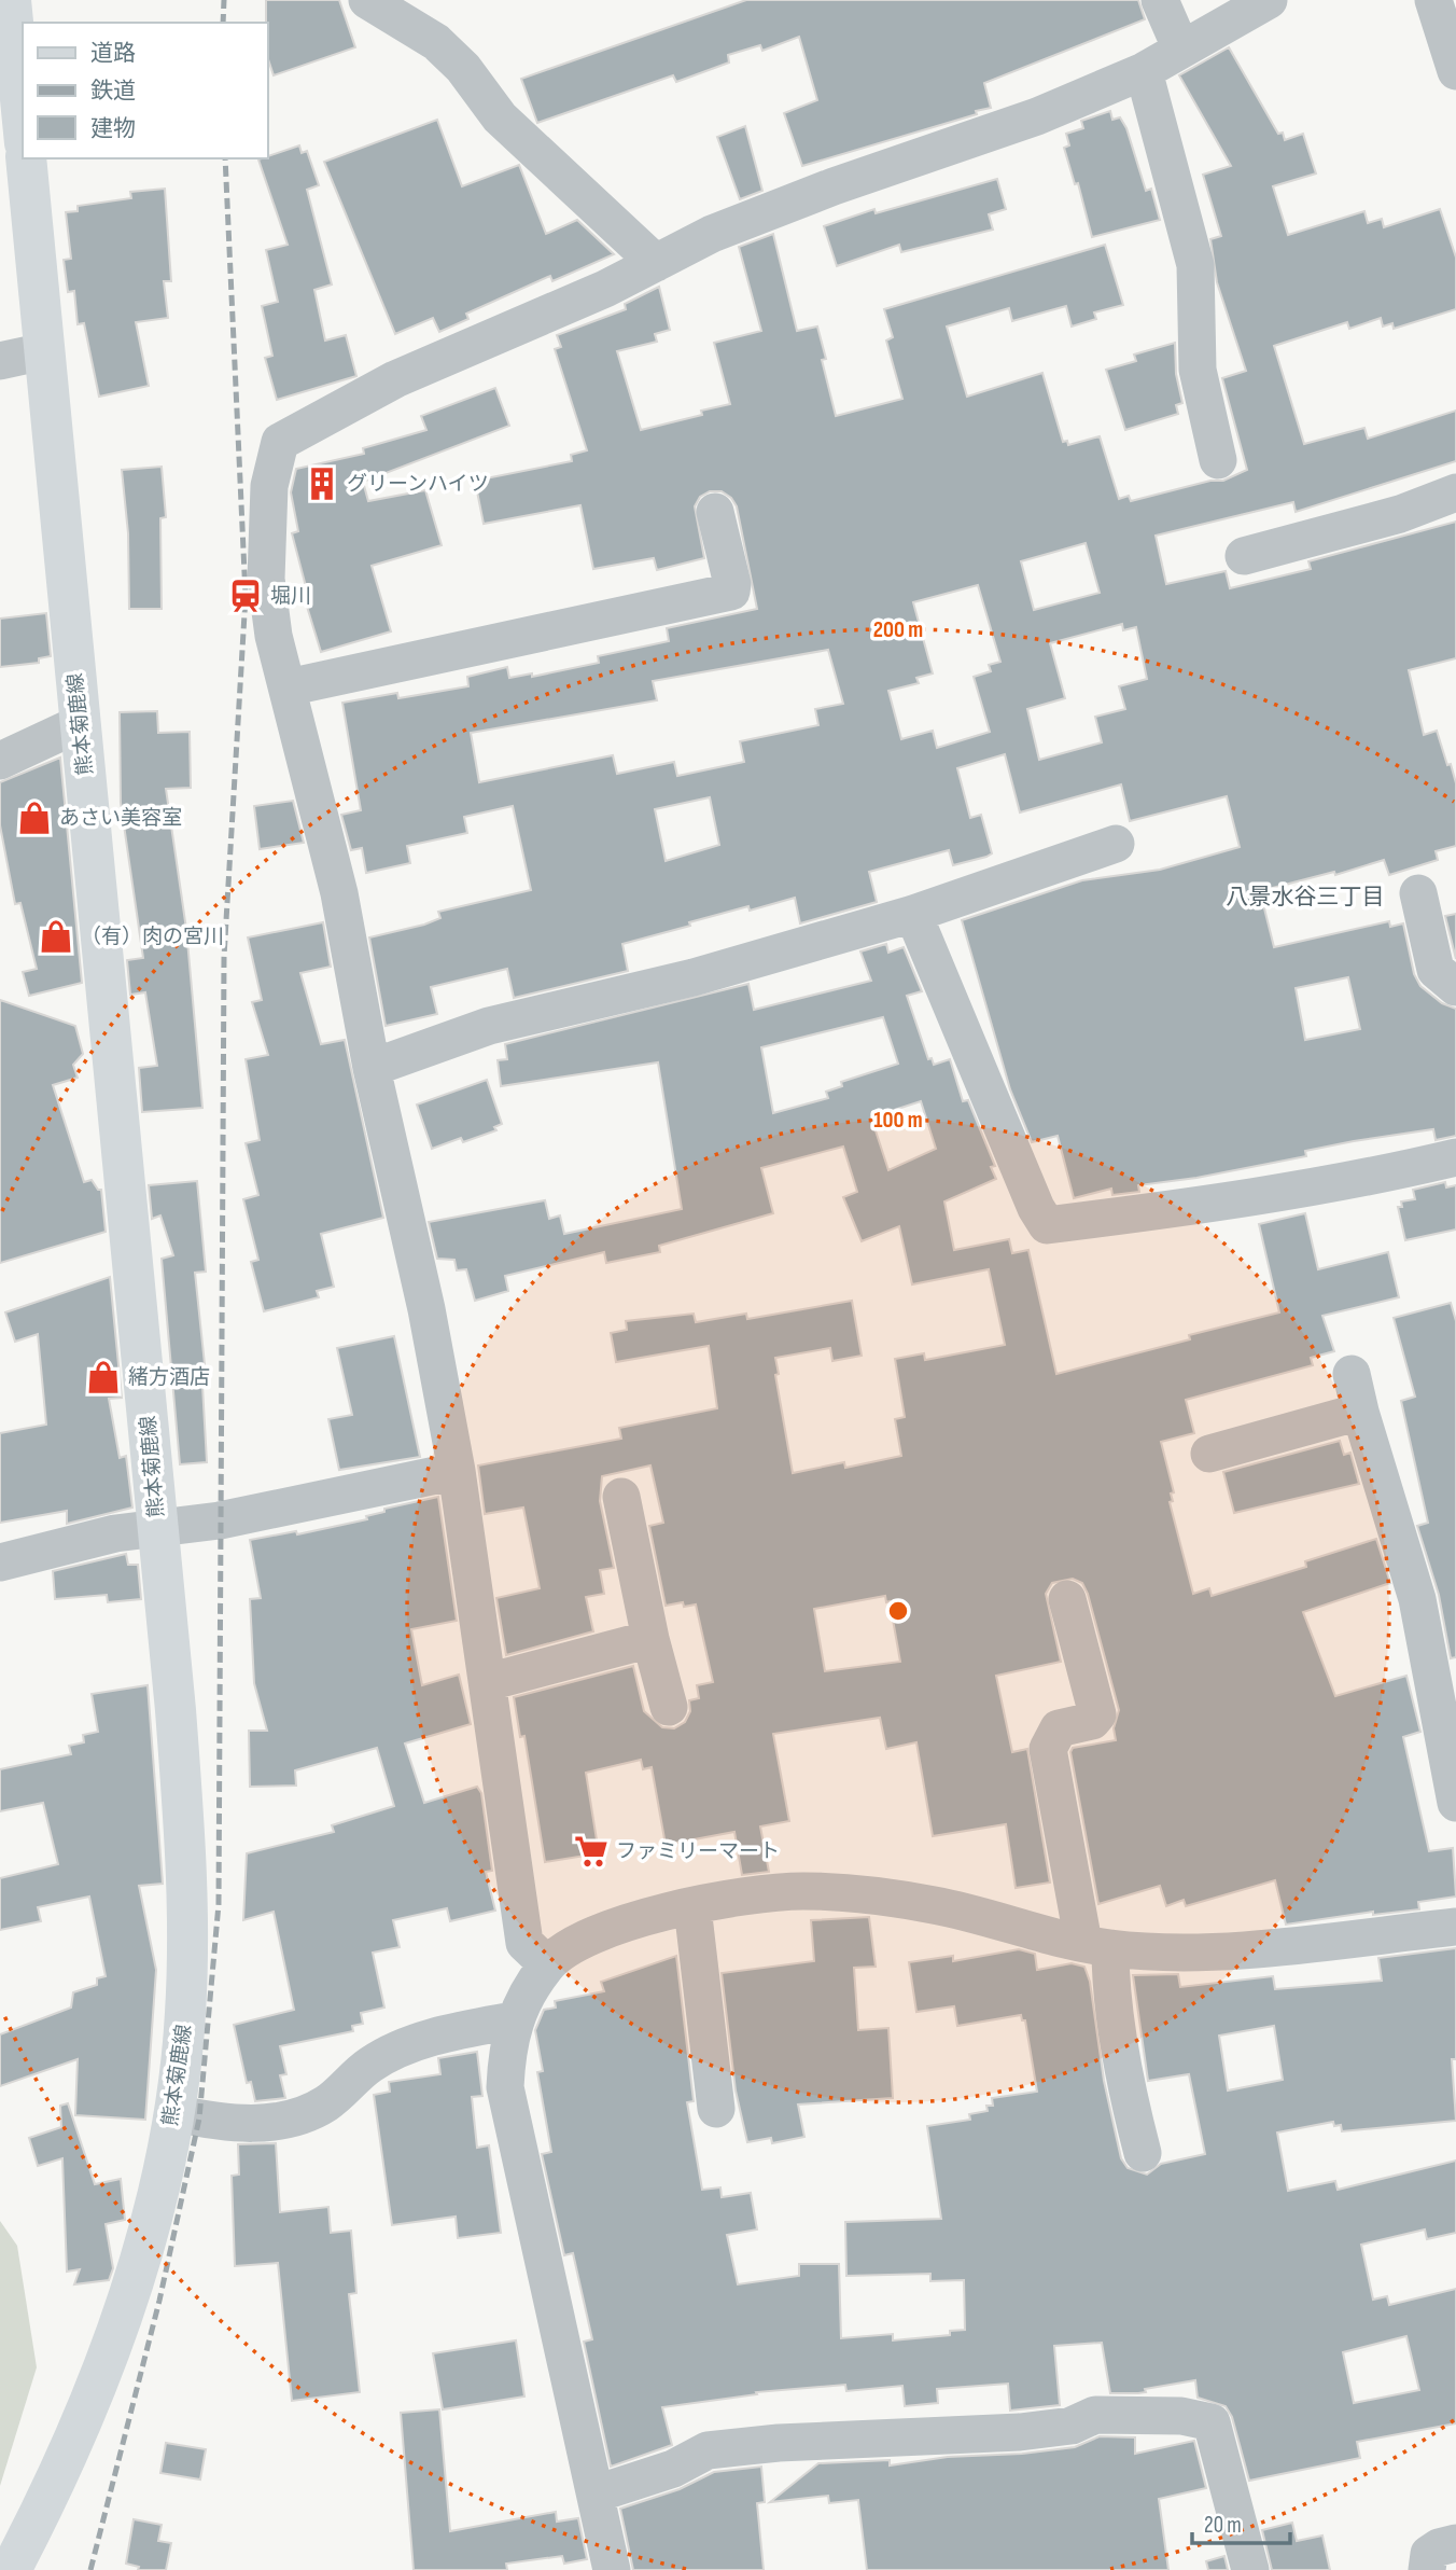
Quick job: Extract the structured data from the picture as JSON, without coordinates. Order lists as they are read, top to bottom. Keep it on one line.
{"streets":{"main road":["熊本菊鹿線"]},"districts":["八景水谷三丁目"],"places":{"building":["グリーンハイツ"],"station":["堀川"],"shop":["あさい美容室","（有）肉の宮川","緒方酒店"],"supermarket":["ファミリーマート"]},"legend":["道路","鉄道","建物"],"scale_bar":"20 m","rings":["200 m","100 m"]}
